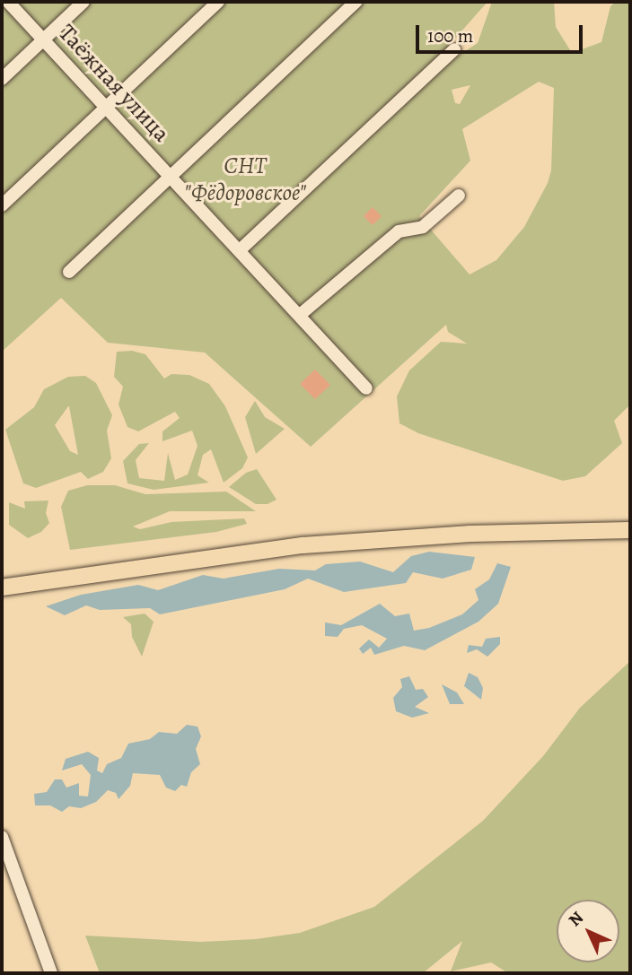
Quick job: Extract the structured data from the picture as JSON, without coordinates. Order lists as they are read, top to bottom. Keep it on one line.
{"streets":{"street":["Таёжная улица"]},"parks":["СНТ \"Фёдоровское\""],"scale_bar":"100 m","north":"top left"}
